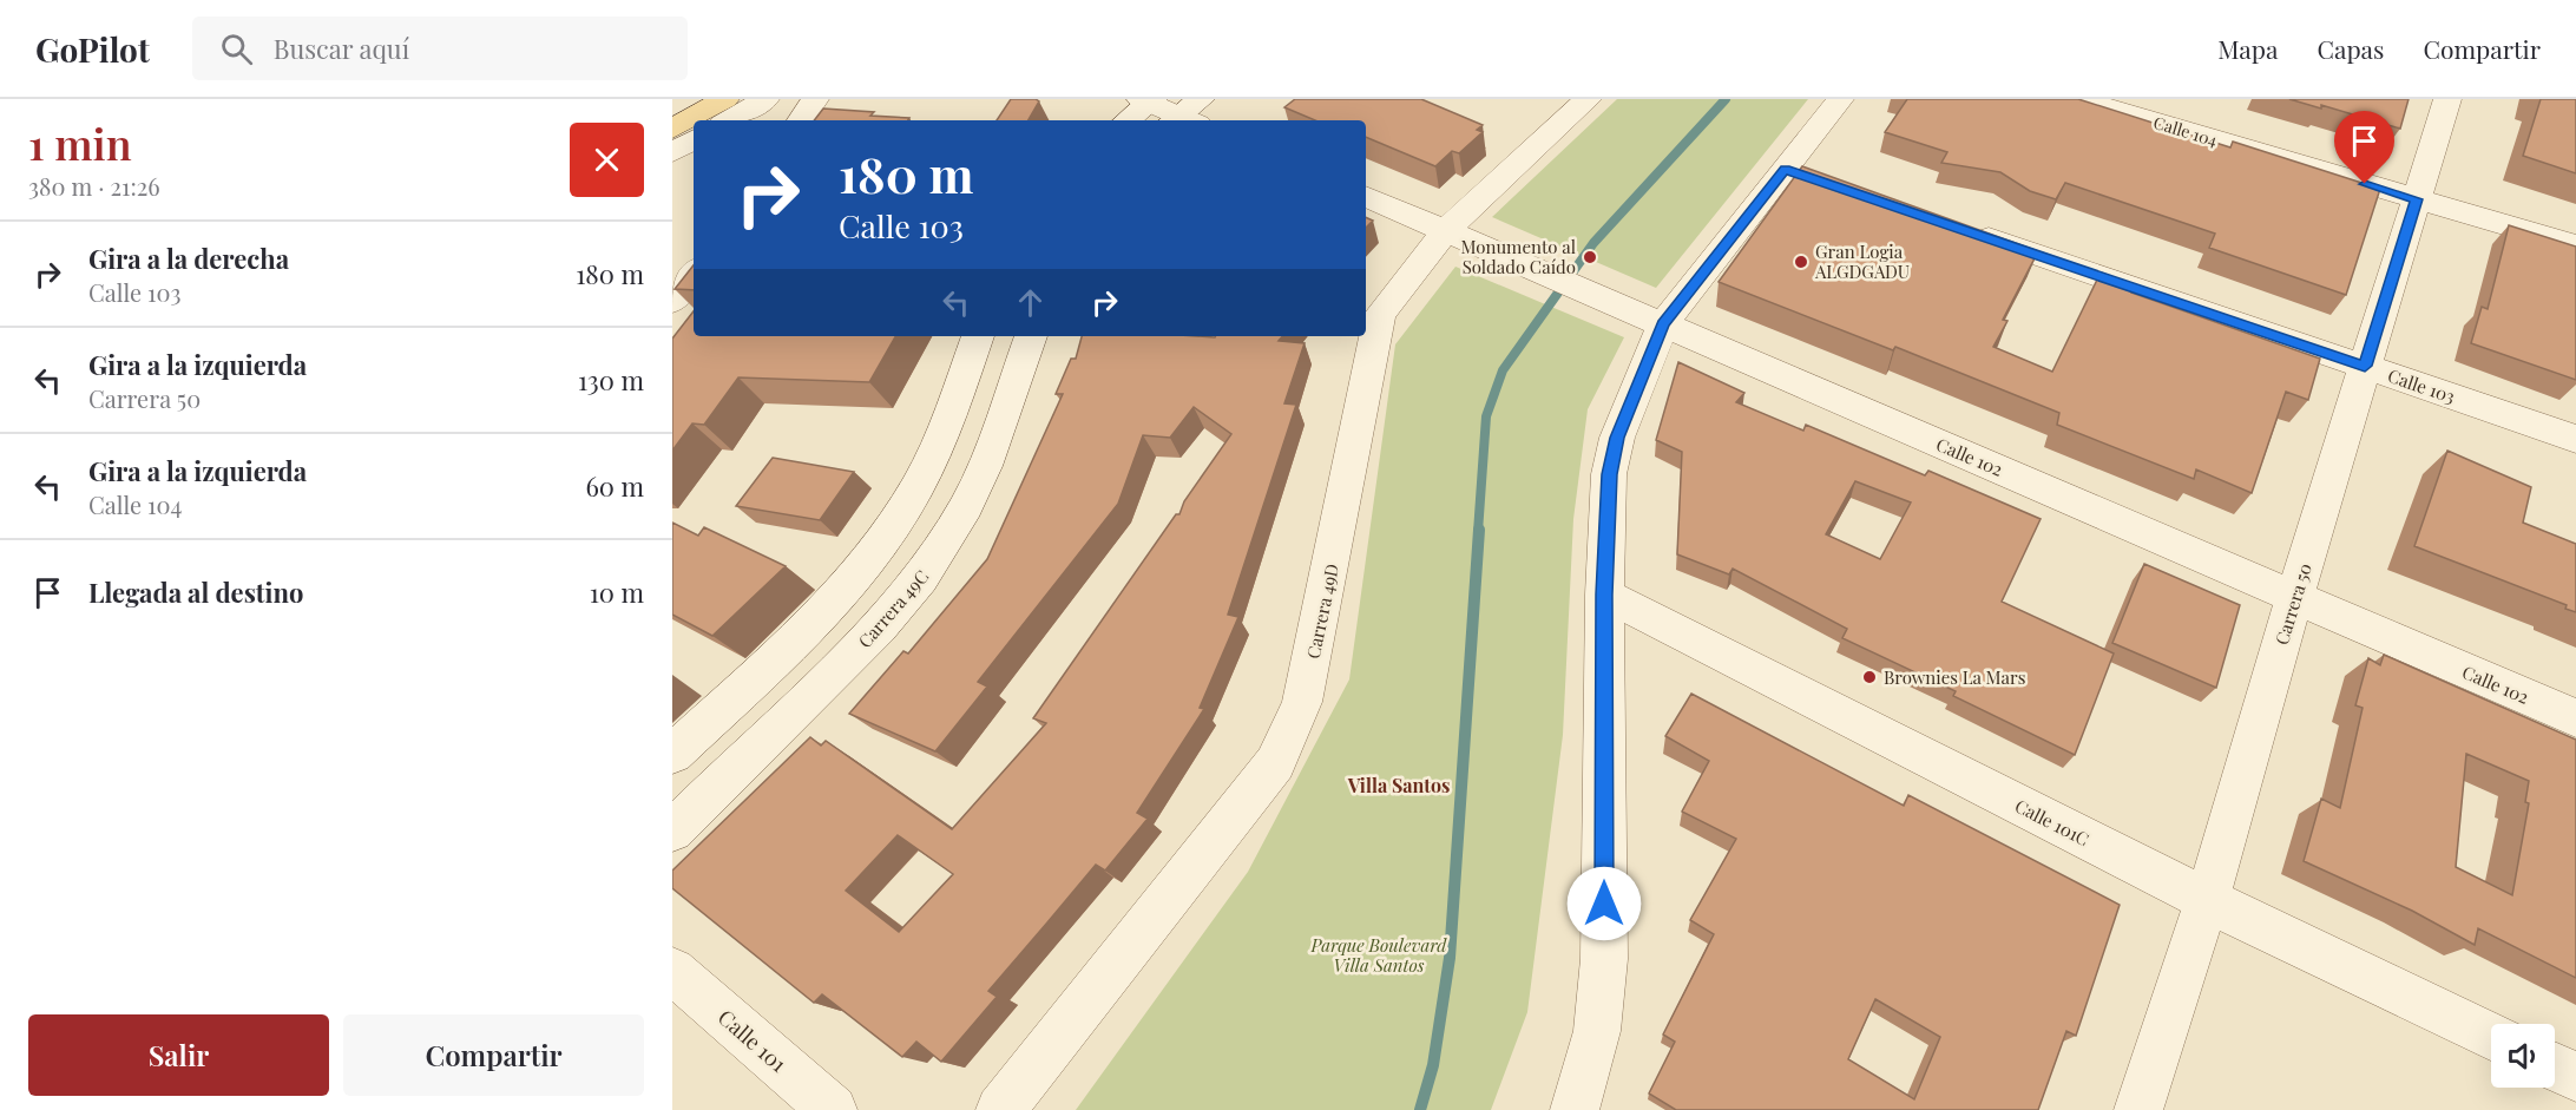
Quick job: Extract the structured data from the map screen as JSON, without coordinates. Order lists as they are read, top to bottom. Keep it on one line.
{"streets":{"street":["Calle 104","Calle 103","Calle 102","Carrera 50","Carrera 49C","Carrera 49D","Calle 101C","Calle 101"]},"crossings":[["Calle 104","Carrera 50"],["Calle 103","Carrera 50"],["Calle 102","Carrera 50"],["Calle 102","Carrera 49D"],["Carrera 50","Calle 101C"]],"districts":["Villa Santos"],"parks":["Parque Boulevard Villa Santos"],"places":["Monumento al Soldado Caído","Gran Logia ALGDGADU","Brownies La Mars"],"page":{"header":"GoPilot","search":"Buscar aquí","nav":["Mapa","Capas","Compartir"],"heading":["1 min","380 m · 21:26"],"turn":["180 m","Calle 103"],"list":[{"name":"Gira a la derecha","note":"Calle 103","value":"180 m"},{"name":"Gira a la izquierda","note":"Carrera 50","value":"130 m"},{"name":"Gira a la izquierda","note":"Calle 104","value":"60 m"},{"name":"Llegada al destino","value":"10 m"}],"buttons":["Salir","Compartir"]}}
